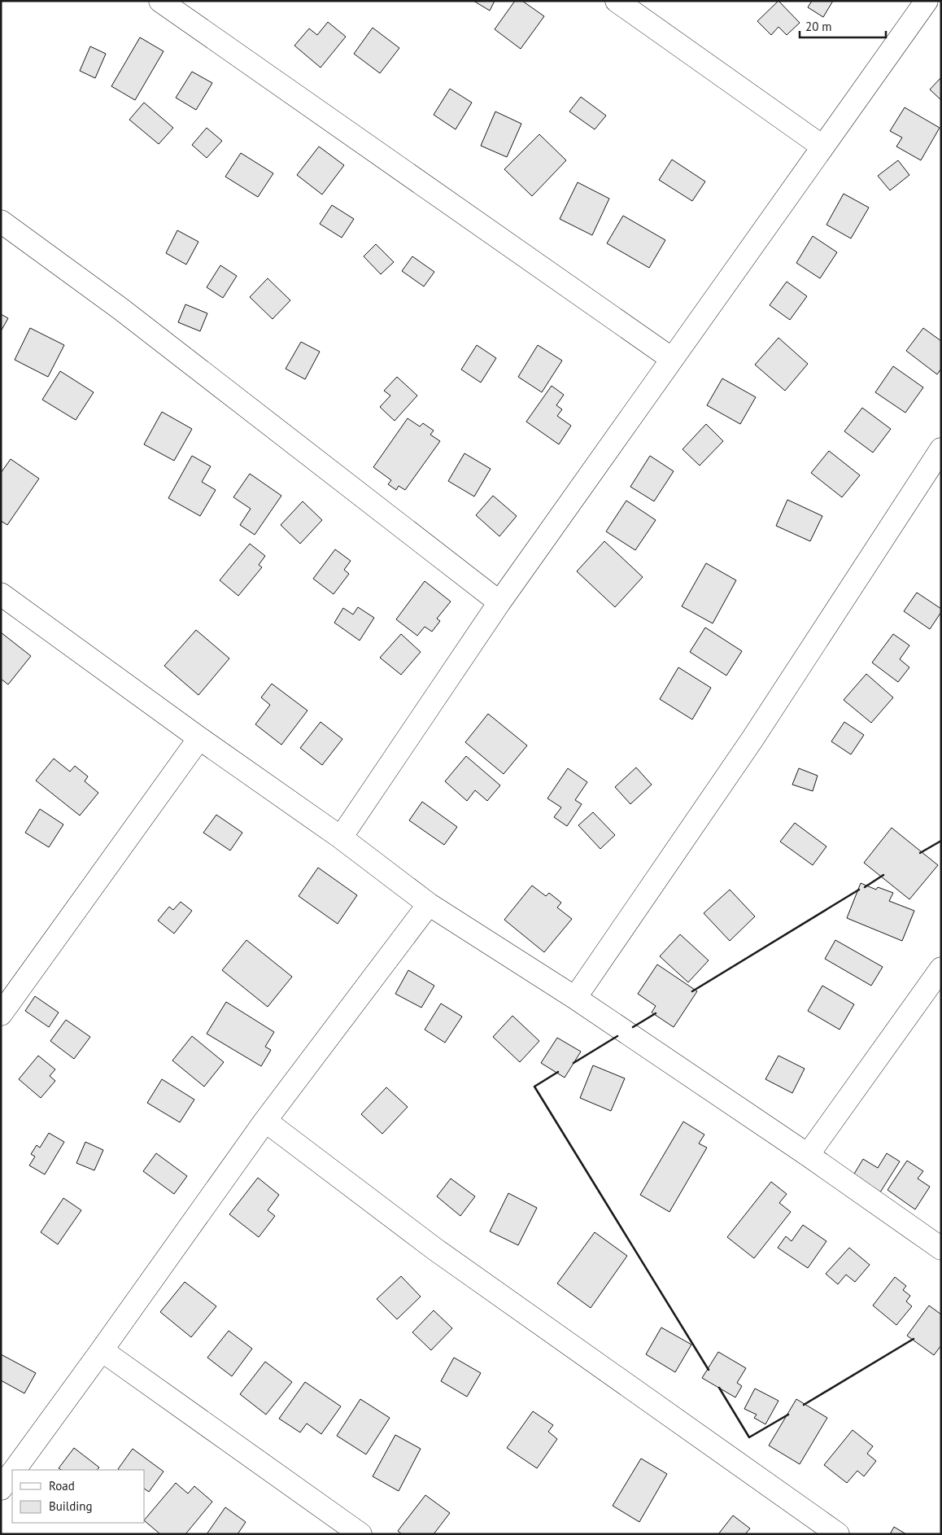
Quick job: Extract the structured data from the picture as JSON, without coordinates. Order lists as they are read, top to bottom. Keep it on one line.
{"legend":["Road","Building"],"scale_bar":"20 m"}
